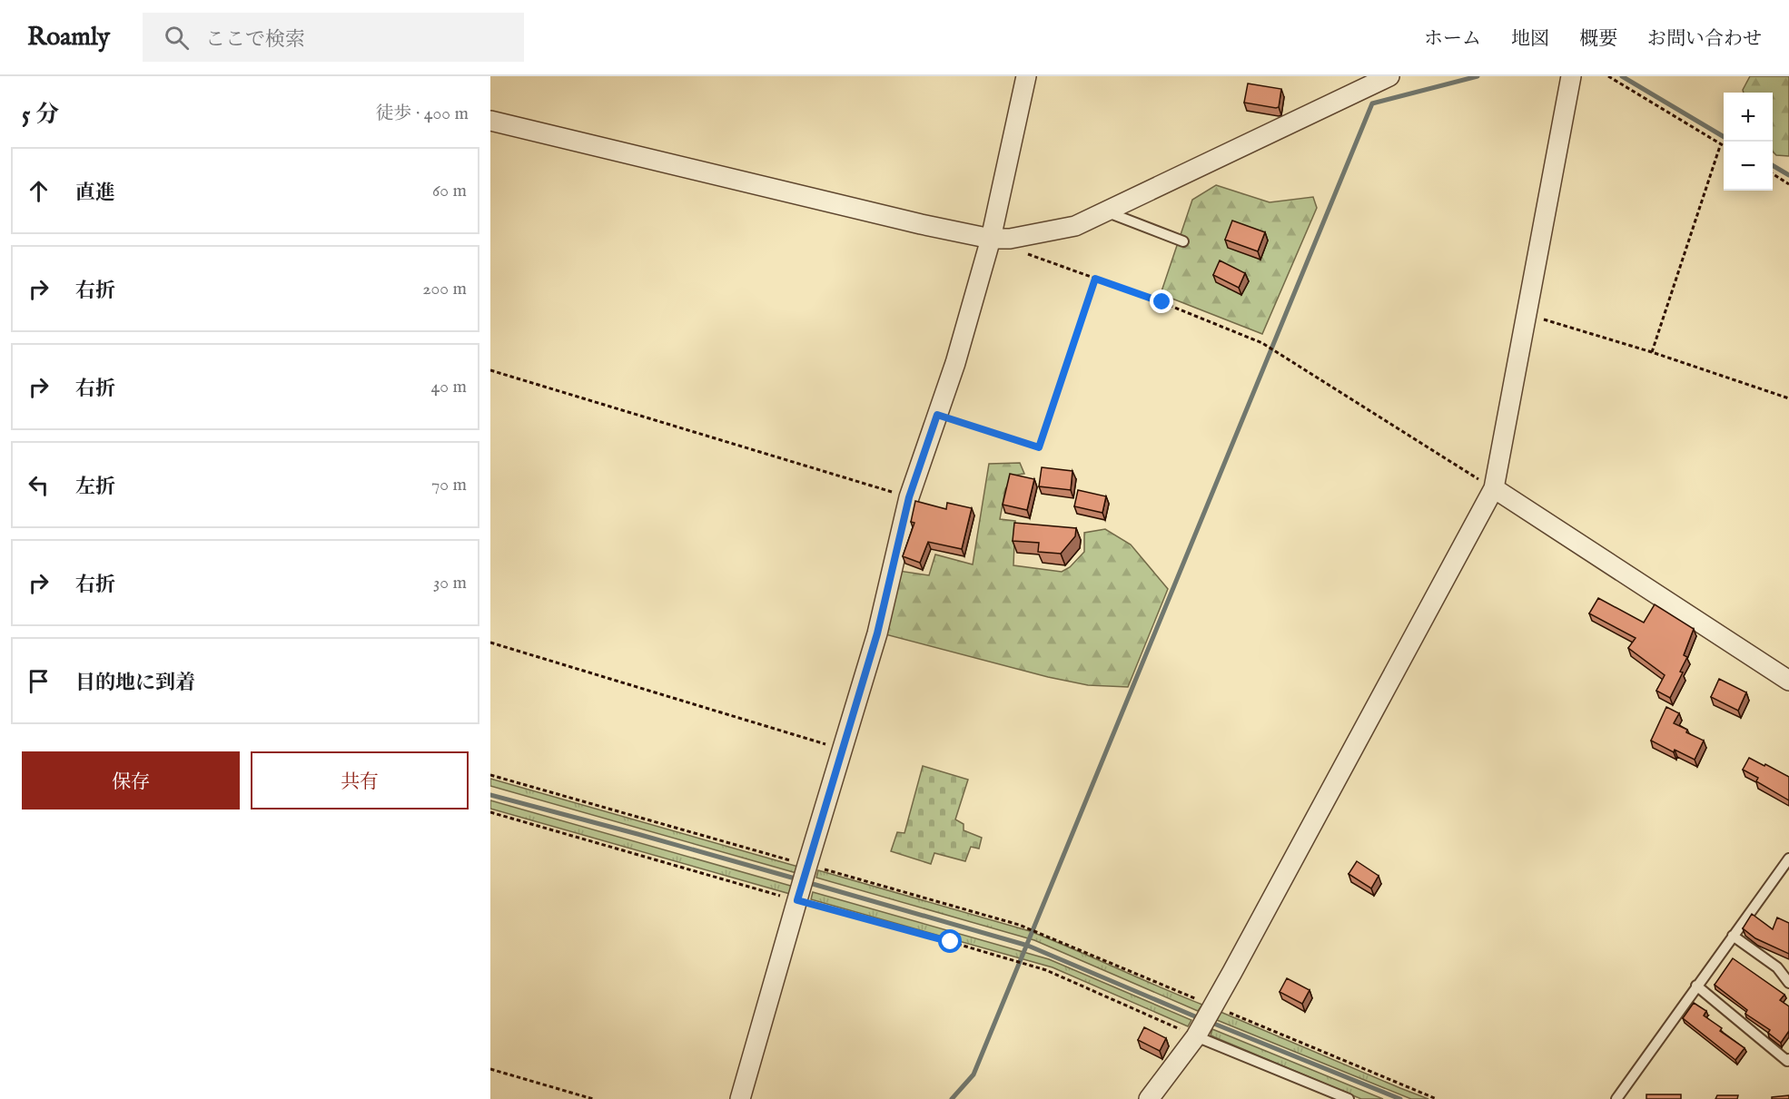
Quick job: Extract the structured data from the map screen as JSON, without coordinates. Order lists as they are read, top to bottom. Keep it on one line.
{"page":{"header":"Roamly","search":"ここで検索","nav":["ホーム","地図","概要","お問い合わせ"],"heading":["5 分","徒歩 · 400 m"],"map_buttons":["+","−"],"list":[["直進","60 m"],["右折","200 m"],["右折","40 m"],["左折","70 m"],["右折","30 m"],"目的地に到着"],"buttons":["保存","共有"]}}
